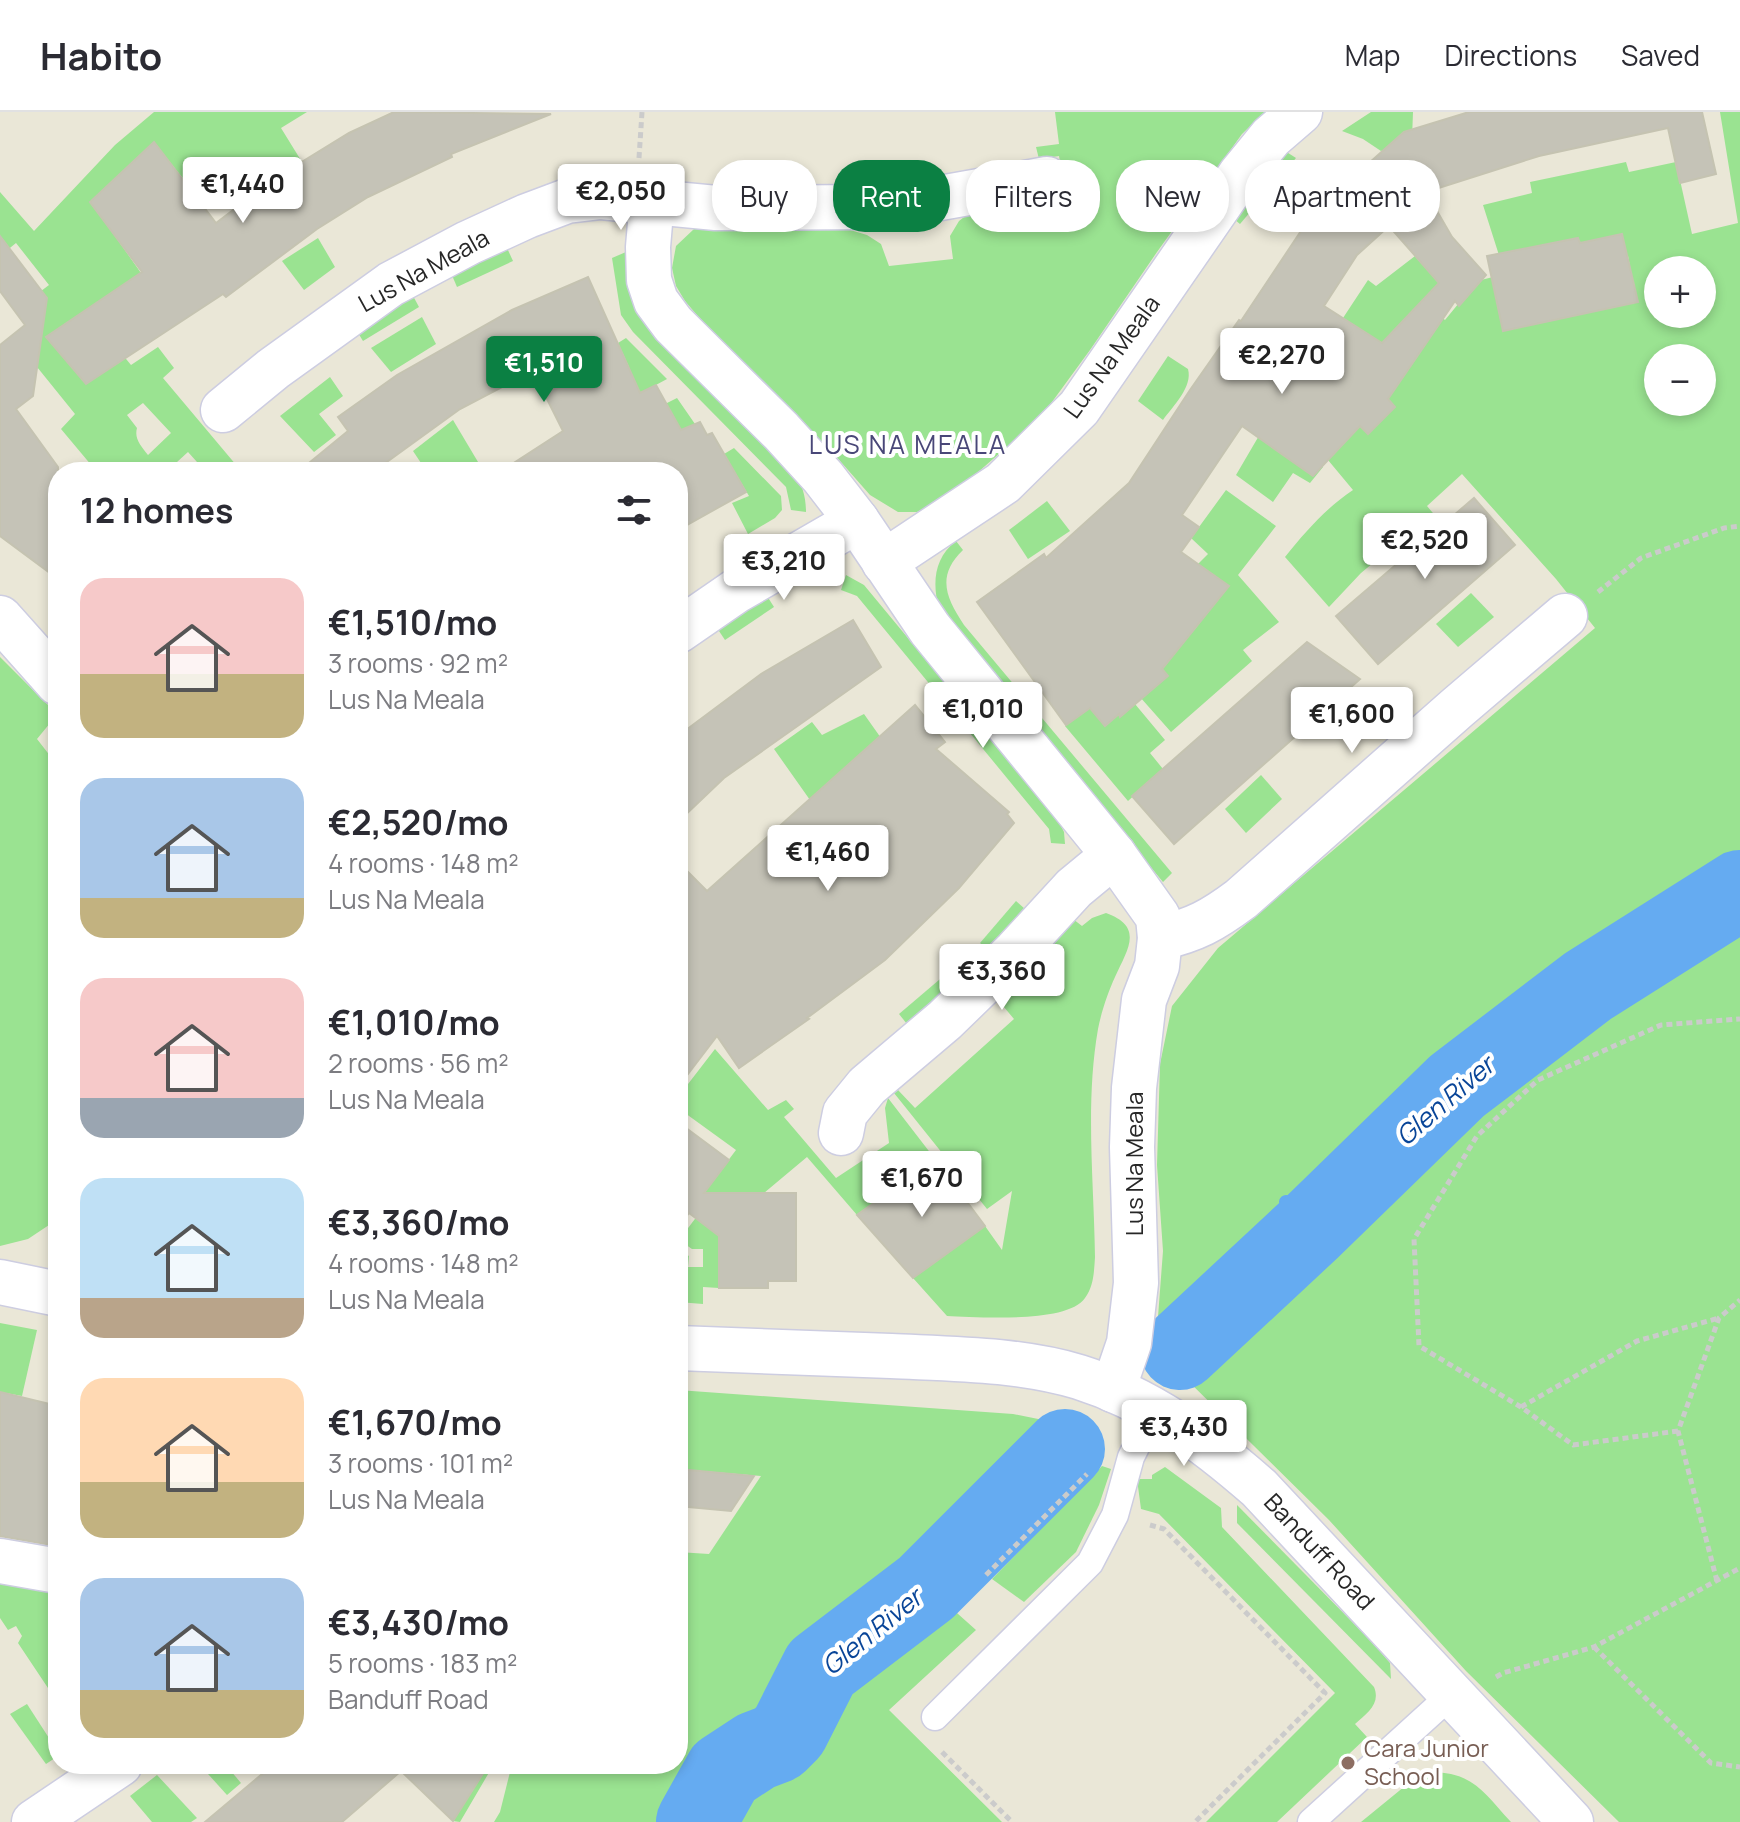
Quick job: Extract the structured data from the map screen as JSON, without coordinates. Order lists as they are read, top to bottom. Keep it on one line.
{"streets":{"street":["Lus Na Meala","Banduff Road"]},"crossings":[["Lus Na Meala","Banduff Road"]],"districts":["LUS NA MEALA"],"water":["Glen River"],"places":["Cara Junior School"],"page":{"header":"Habito","nav":["Map","Directions","Saved"],"price":["€1,440","€2,050","€2,270","€1,510","€2,520","€3,210","€1,010","€1,600","€1,460","€3,360","€1,670","€3,430"],"chip":["Buy","Rent","Filters","New","Apartment"],"map_buttons":["+","−"],"heading":"12 homes","list":[{"name":"€1,510/mo","note":"3 rooms · 92 m² · Lus Na Meala"},{"name":"€2,520/mo","note":"4 rooms · 148 m² · Lus Na Meala"},{"name":"€1,010/mo","note":"2 rooms · 56 m² · Lus Na Meala"},{"name":"€3,360/mo","note":"4 rooms · 148 m² · Lus Na Meala"},{"name":"€1,670/mo","note":"3 rooms · 101 m² · Lus Na Meala"},{"name":"€3,430/mo","note":"5 rooms · 183 m² · Banduff Road"}]}}
